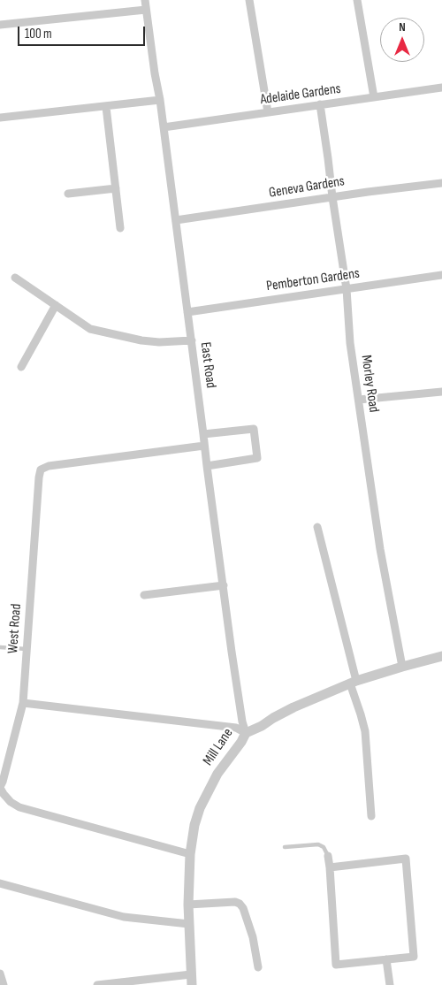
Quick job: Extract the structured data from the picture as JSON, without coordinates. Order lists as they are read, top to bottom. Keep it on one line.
{"streets":{"street":["Adelaide Gardens","Geneva Gardens","Pemberton Gardens","East Road","Morley Road","West Road","Mill Lane"]},"crossings":[["Adelaide Gardens","East Road"],["Adelaide Gardens","Morley Road"],["Geneva Gardens","East Road"],["Geneva Gardens","Morley Road"],["Pemberton Gardens","East Road"],["Pemberton Gardens","Morley Road"],["East Road","West Road"],["East Road","Mill Lane"],["Morley Road","Mill Lane"]],"scale_bar":"100 m","north":"top"}
